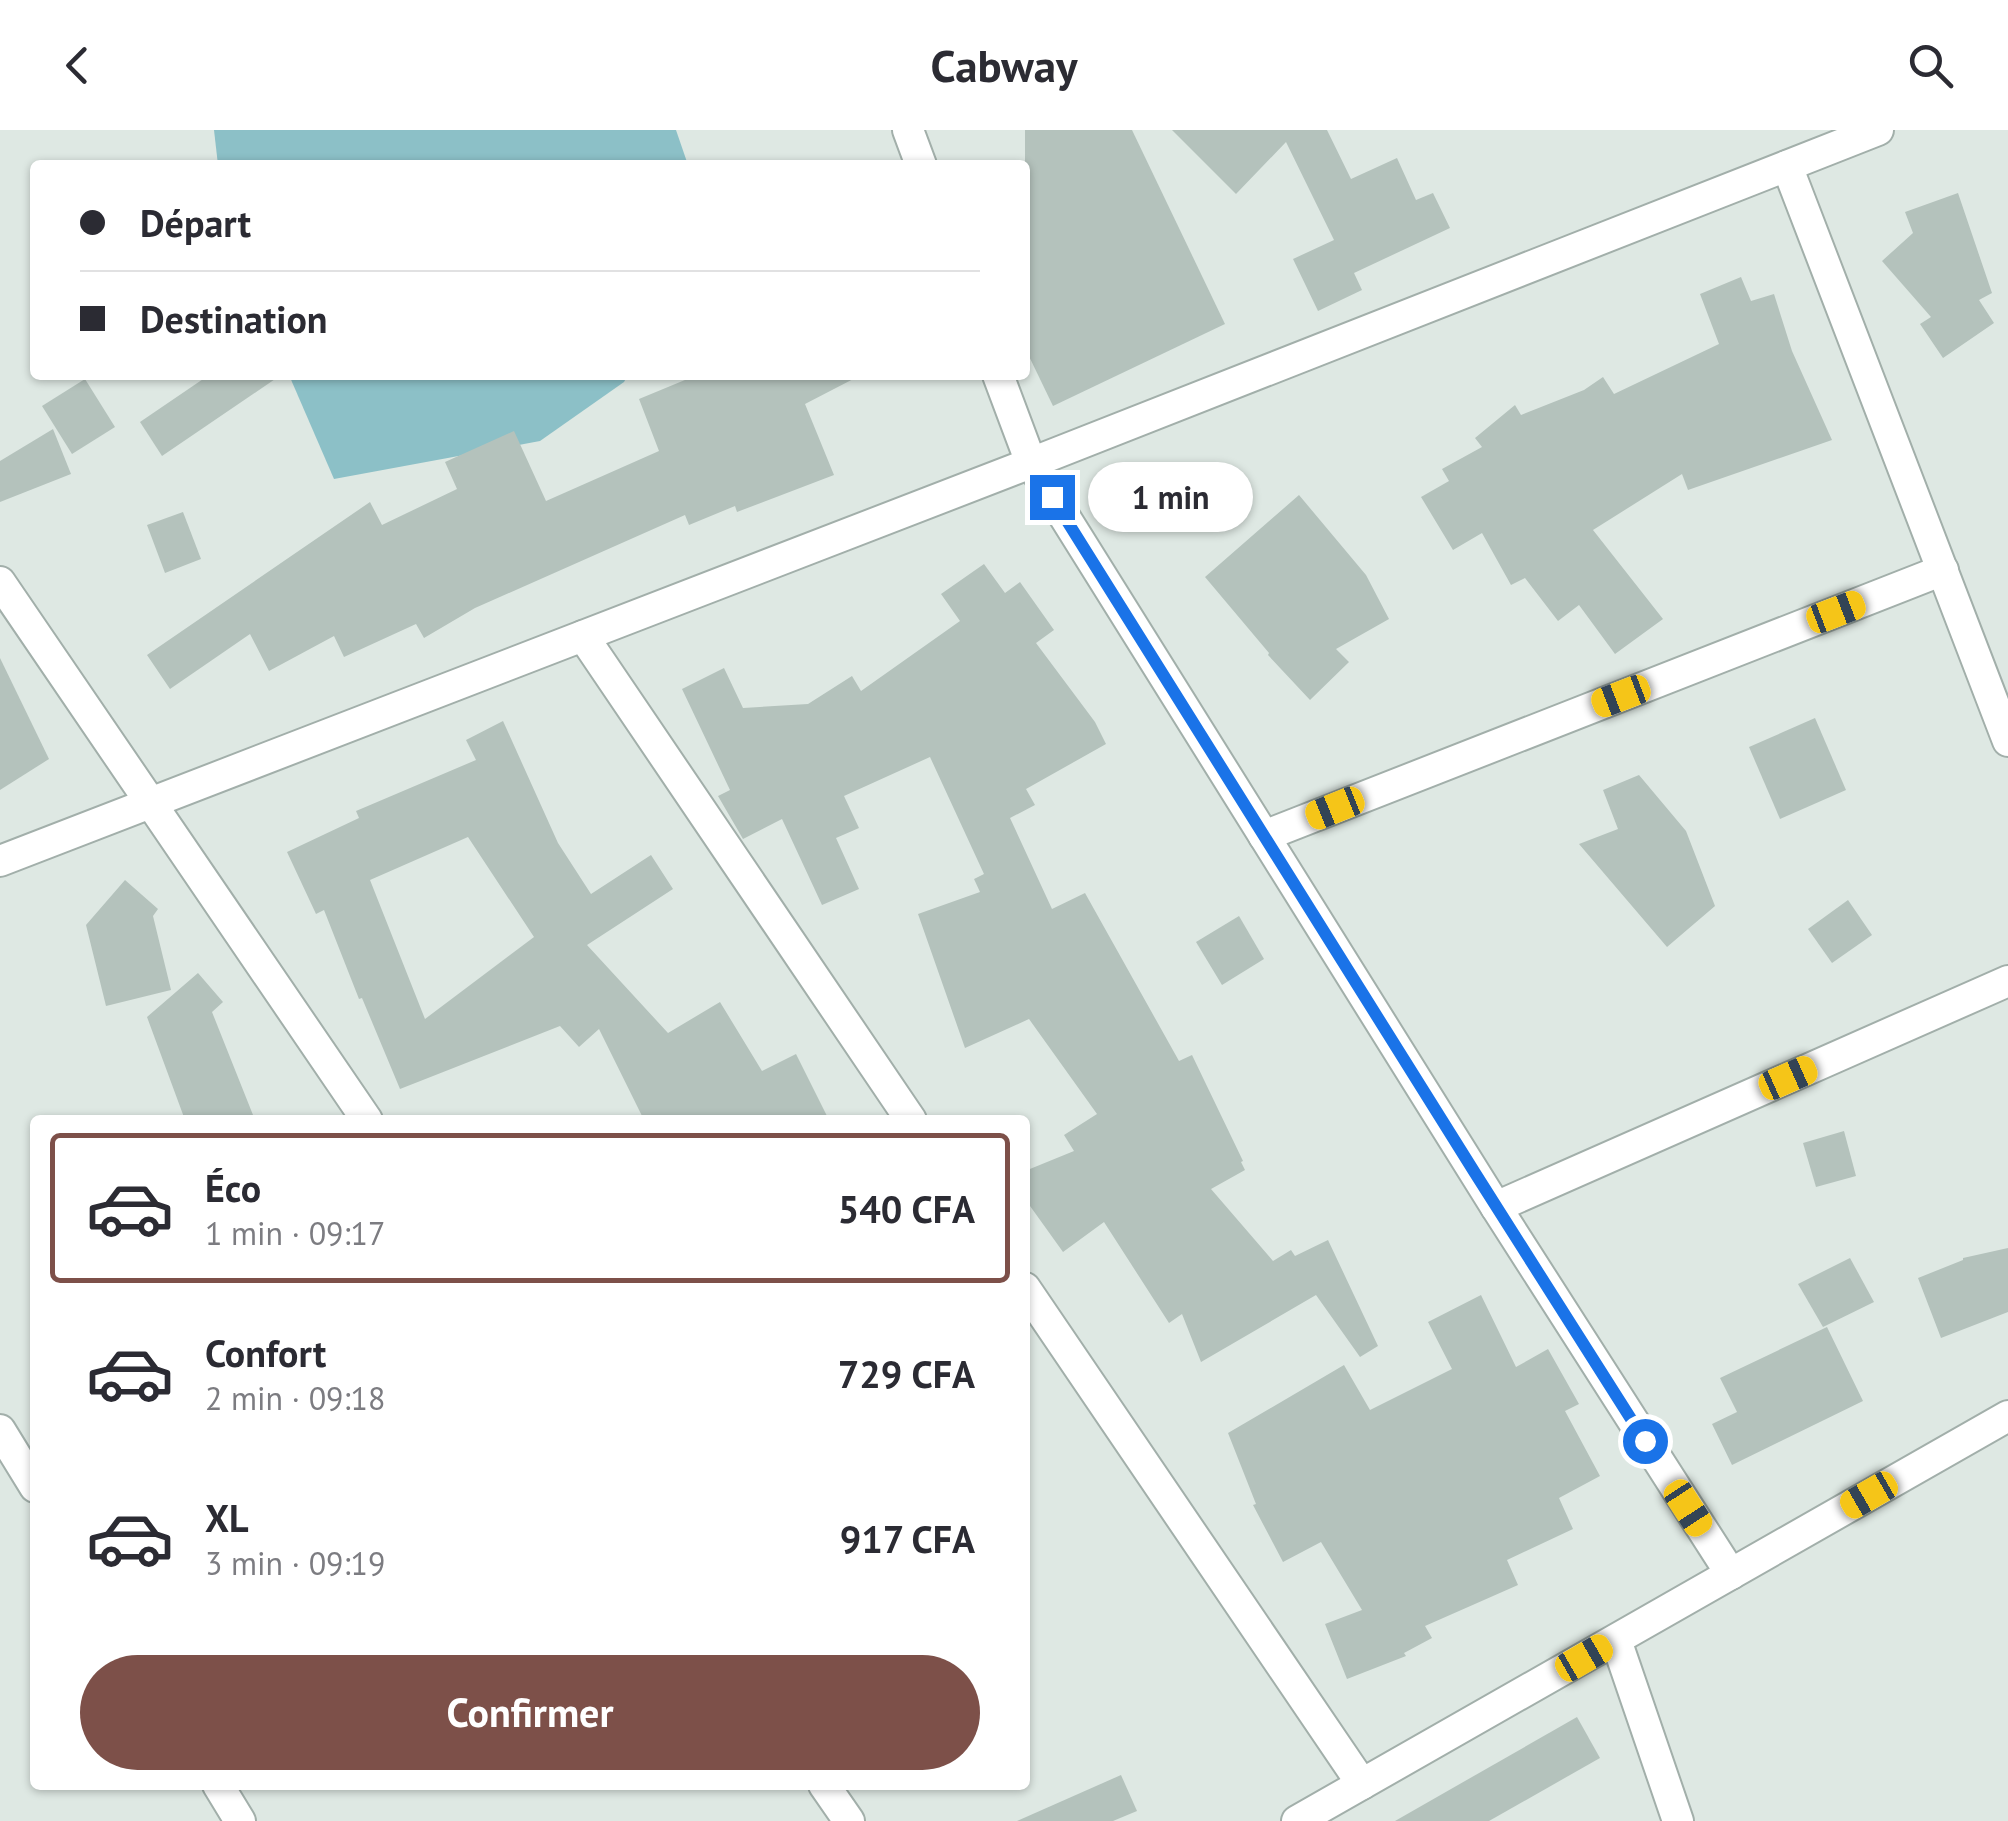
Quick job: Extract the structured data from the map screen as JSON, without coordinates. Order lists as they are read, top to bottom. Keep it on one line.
{"page":{"header":"Cabway","banner":["Départ","Destination"],"bubble":"1 min","list":[{"name":"Éco","note":"1 min · 09:17","value":"540 CFA"},{"name":"Confort","note":"2 min · 09:18","value":"729 CFA"},{"name":"XL","note":"3 min · 09:19","value":"917 CFA"}],"buttons":"Confirmer"}}
